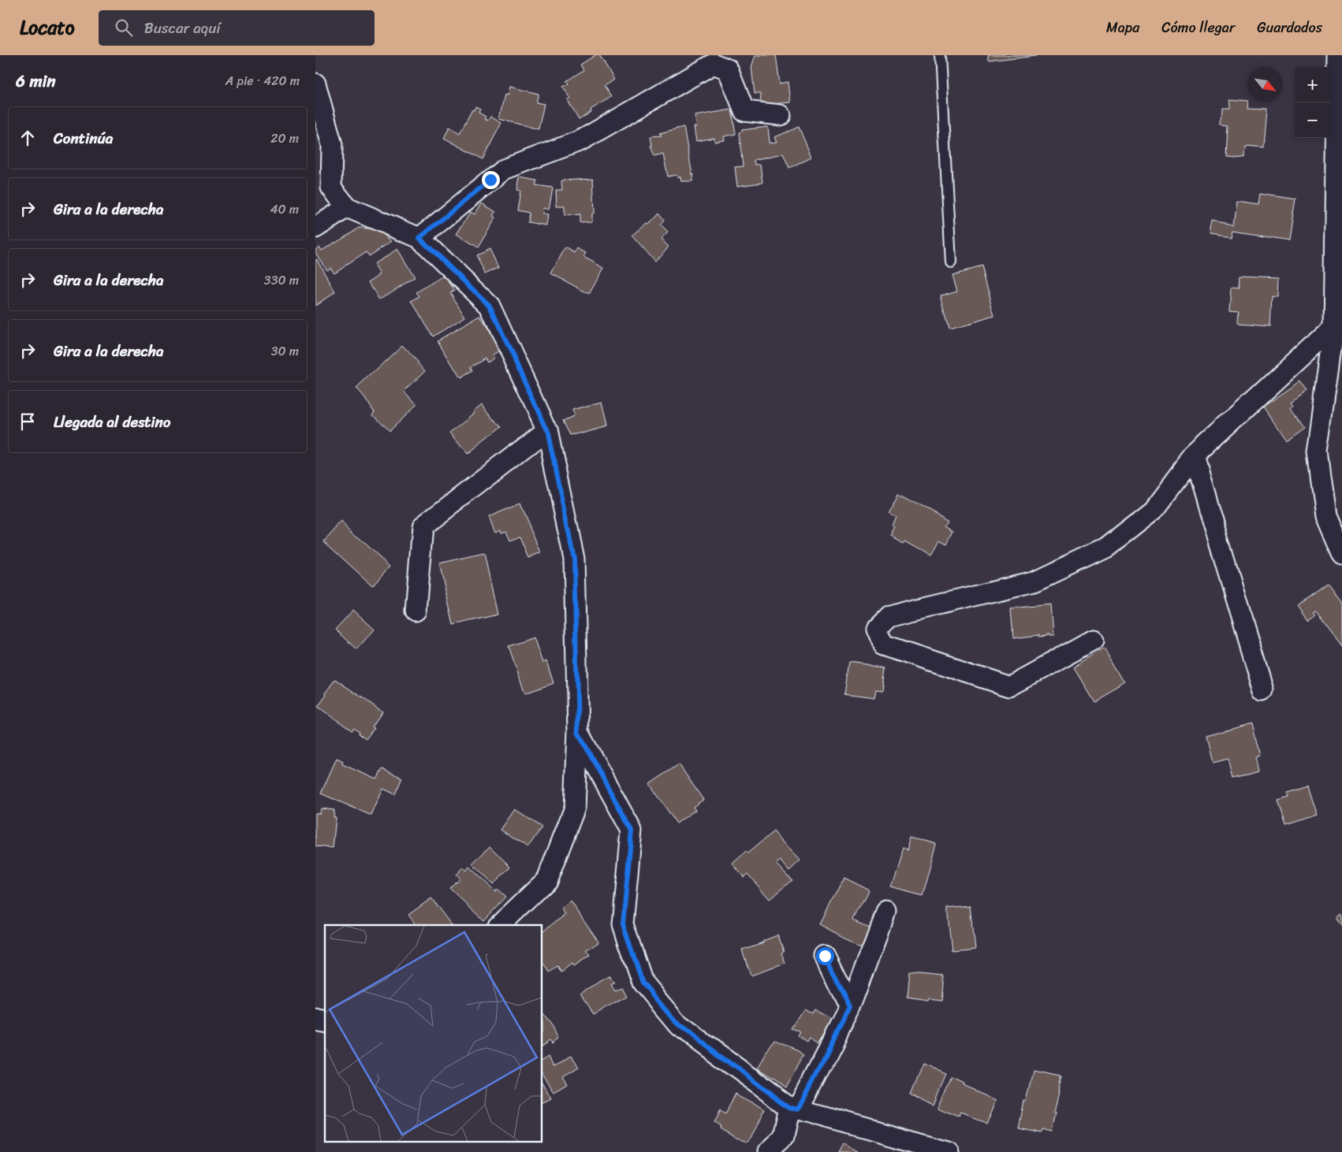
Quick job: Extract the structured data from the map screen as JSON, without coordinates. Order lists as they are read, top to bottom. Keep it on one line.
{"north":"bottom right","page":{"header":"Locato","search":"Buscar aquí","nav":["Mapa","Cómo llegar","Guardados"],"heading":["6 min","A pie · 420 m"],"map_buttons":["+","−"],"list":[["Continúa","20 m"],["Gira a la derecha","40 m"],["Gira a la derecha","330 m"],["Gira a la derecha","30 m"],"Llegada al destino"]}}
